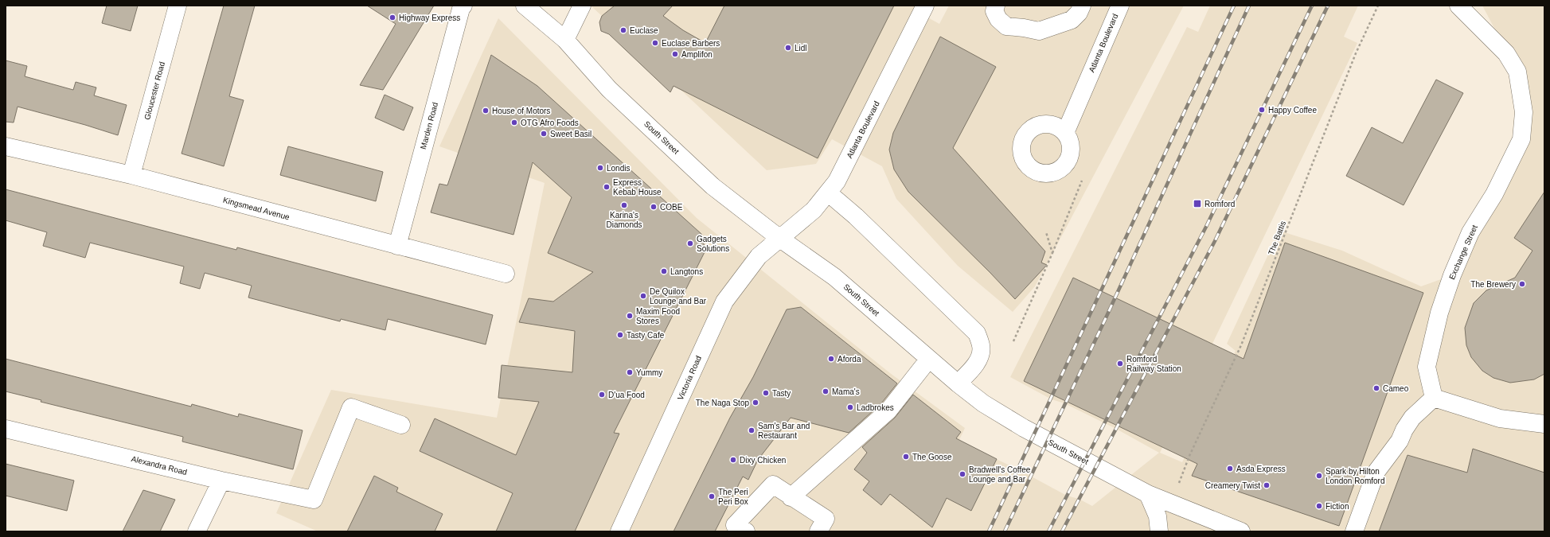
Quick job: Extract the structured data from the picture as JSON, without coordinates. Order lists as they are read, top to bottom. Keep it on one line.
{"streets":{"street":["Atlanta Boulevard","Gloucester Road","Marden Road","South Street","Kingsmead Avenue","Exchange Street","Victoria Road","Alexandra Road"],"path":["The Battis"]},"crossings":[["Atlanta Boulevard","South Street"],["Atlanta Boulevard","Victoria Road"],["Gloucester Road","Kingsmead Avenue"],["Marden Road","Kingsmead Avenue"],["South Street","Victoria Road"]],"places":{"other":["Highway Express","Euclase","Euclase Barbers","Lidl","Amplifon","Happy Coffee","House of Motors","OTG Afro Foods","Sweet Basil","Londis","Express Kebab House","Karina's Diamonds","COBE","Gadgets Solutions","Langtons","The Brewery","De Quilox Lounge and Bar","Maxim Food Stores","Tasty Cafe","Aforda","Romford Railway Station","Yummy","Cameo","Mama's","Tasty","D'ua Food","The Naga Stop","Ladbrokes","Sam's Bar and Restaurant","The Goose","Dixy Chicken","Asda Express","Bradwell's Coffee Lounge and Bar","Spark by Hilton London Romford","Creamery Twist","The Peri Peri Box","Fiction"],"transit":["Romford"]}}
